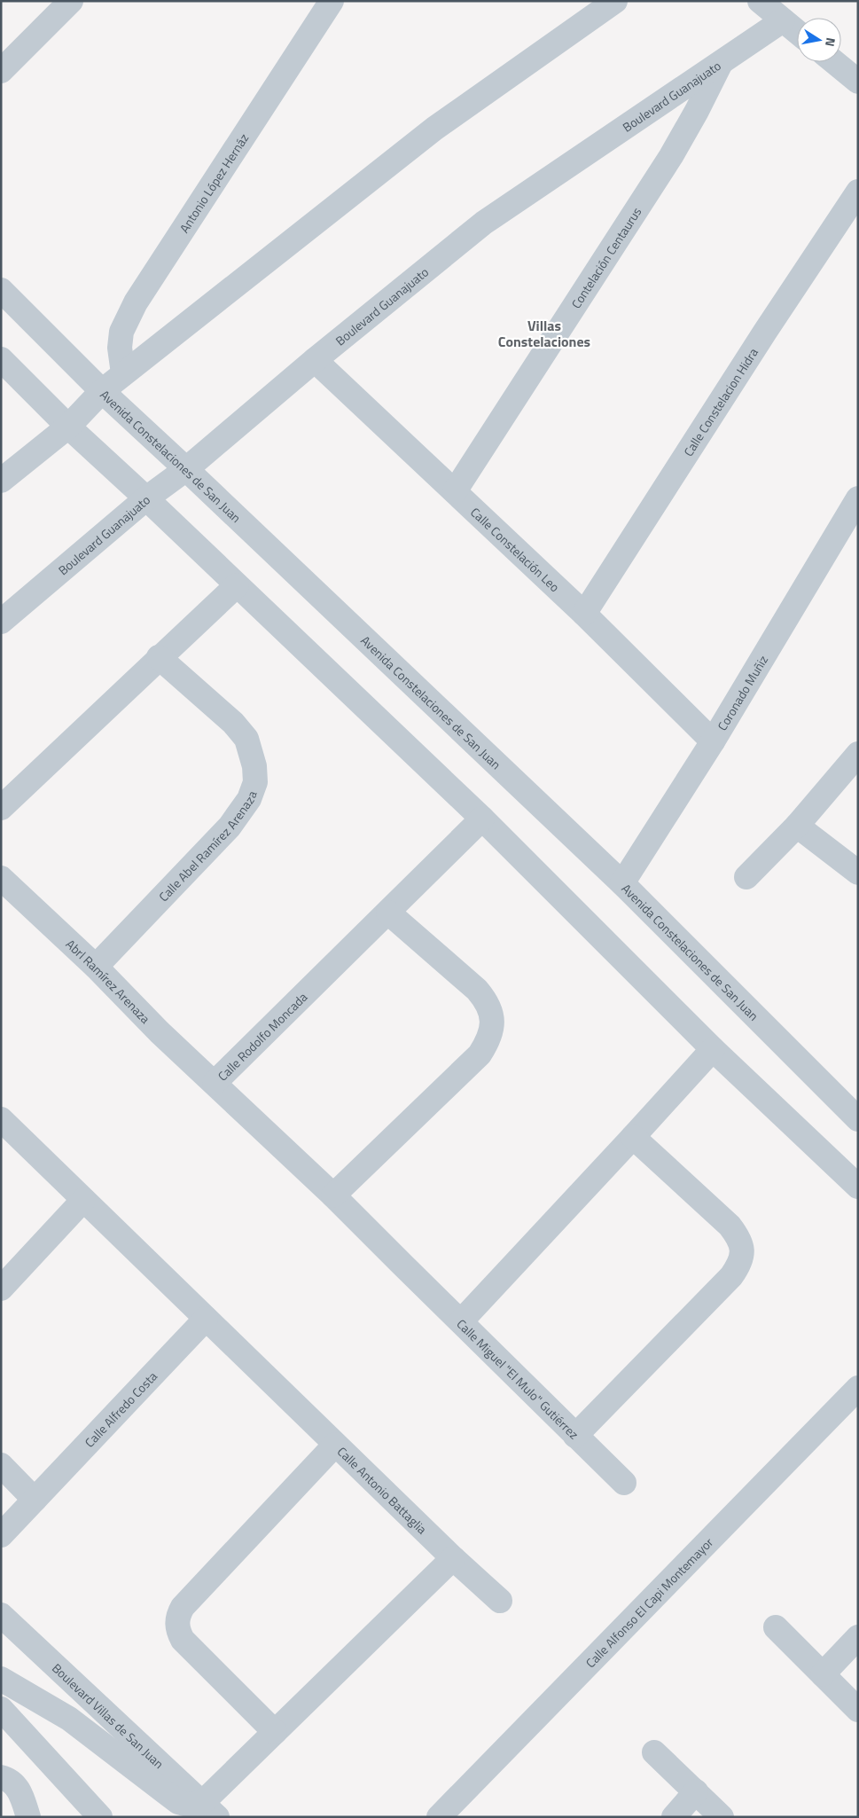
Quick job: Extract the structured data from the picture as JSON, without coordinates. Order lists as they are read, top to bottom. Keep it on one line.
{"streets":{"street":["Boulevard Guanajuato","Antonio López Hernáz","Contelación Centaurus","Calle Constelacion Hidra","Avenida Constelaciones de San Juan","Calle Constelación Leo","Coronado Muñiz","Calle Abel Ramírez Arenaza","Abrl Ramírez Arenaza","Calle Rodolfo Moncada","Calle Miguel \"El Mulo\" Gutiérrez","Calle Alfredo Costa","Calle Antonio Battaglia","Calle Alfonso El Capi Montemayor","Boulevard Villas de San Juan"]},"crossings":[["Boulevard Guanajuato","Contelación Centaurus"],["Boulevard Guanajuato","Avenida Constelaciones de San Juan"],["Boulevard Guanajuato","Calle Constelación Leo"],["Contelación Centaurus","Calle Constelación Leo"],["Calle Constelacion Hidra","Calle Constelación Leo"],["Avenida Constelaciones de San Juan","Coronado Muñiz"],["Calle Constelación Leo","Coronado Muñiz"],["Calle Abel Ramírez Arenaza","Abrl Ramírez Arenaza"],["Abrl Ramírez Arenaza","Calle Rodolfo Moncada"],["Calle Rodolfo Moncada","Calle Miguel \"El Mulo\" Gutiérrez"]],"districts":["Villas Constelaciones"],"north":"right"}
